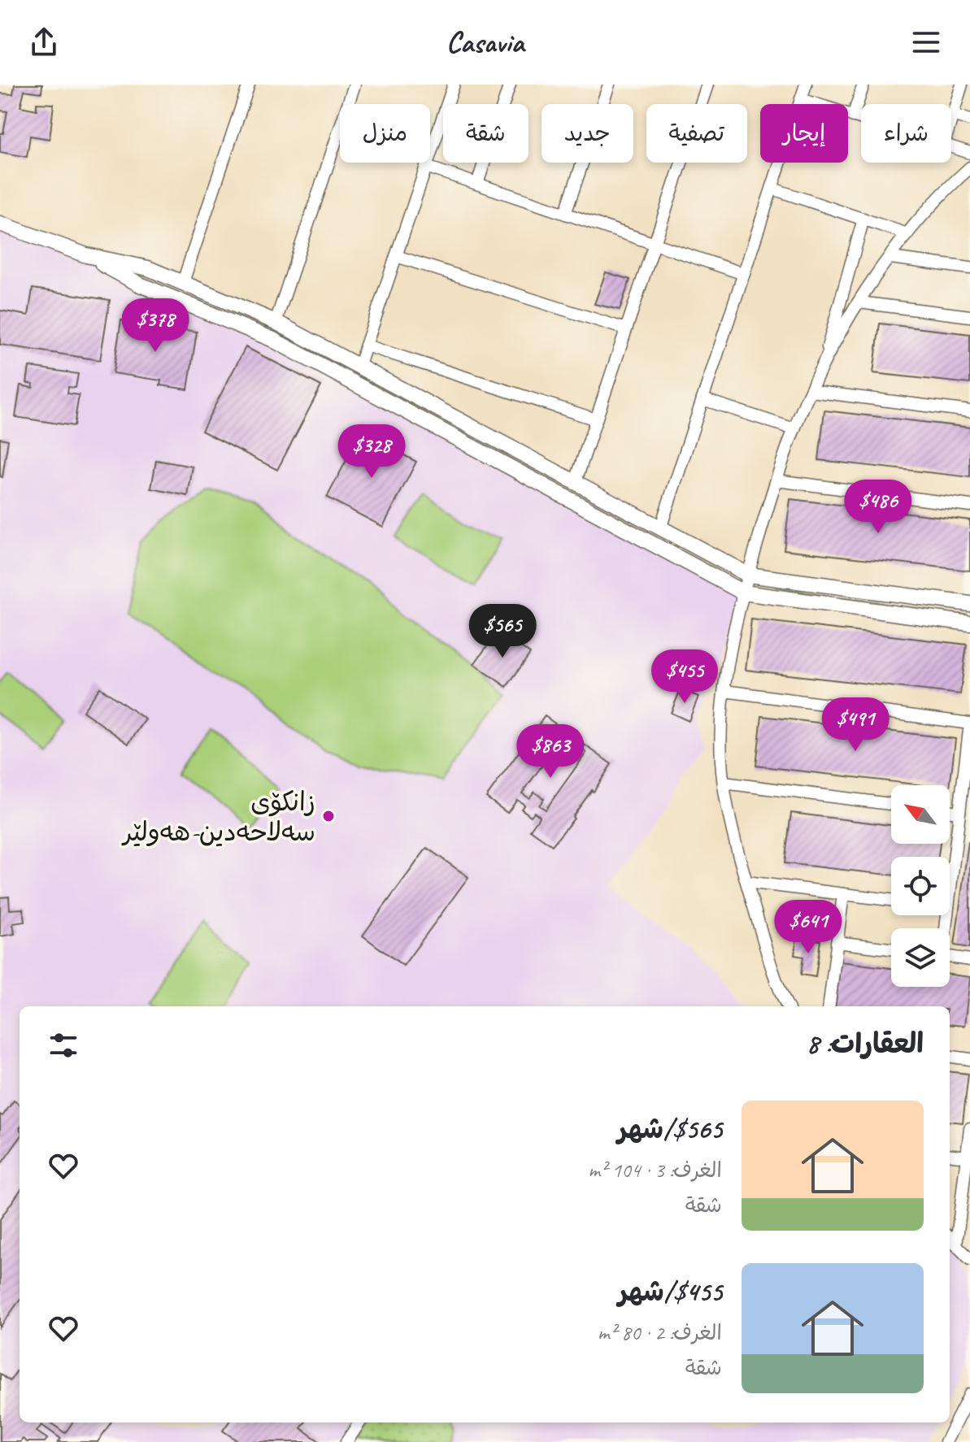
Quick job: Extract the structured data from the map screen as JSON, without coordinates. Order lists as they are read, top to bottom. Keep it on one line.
{"places":["زانکۆی سەلاحەدین-هەولێر"],"north":"top left","page":{"header":"Casavia","chip":["شراء","إيجار","تصفية","جديد","شقة","منزل"],"price":["$378","$328","$486","$565","$455","$491","$863","$641"],"heading":"العقارات: 8","list":[{"name":"$565/شهر","note":"الغرف: 3 · 104 m² · شقة"},{"name":"$455/شهر","note":"الغرف: 2 · 80 m² · شقة"}]}}
